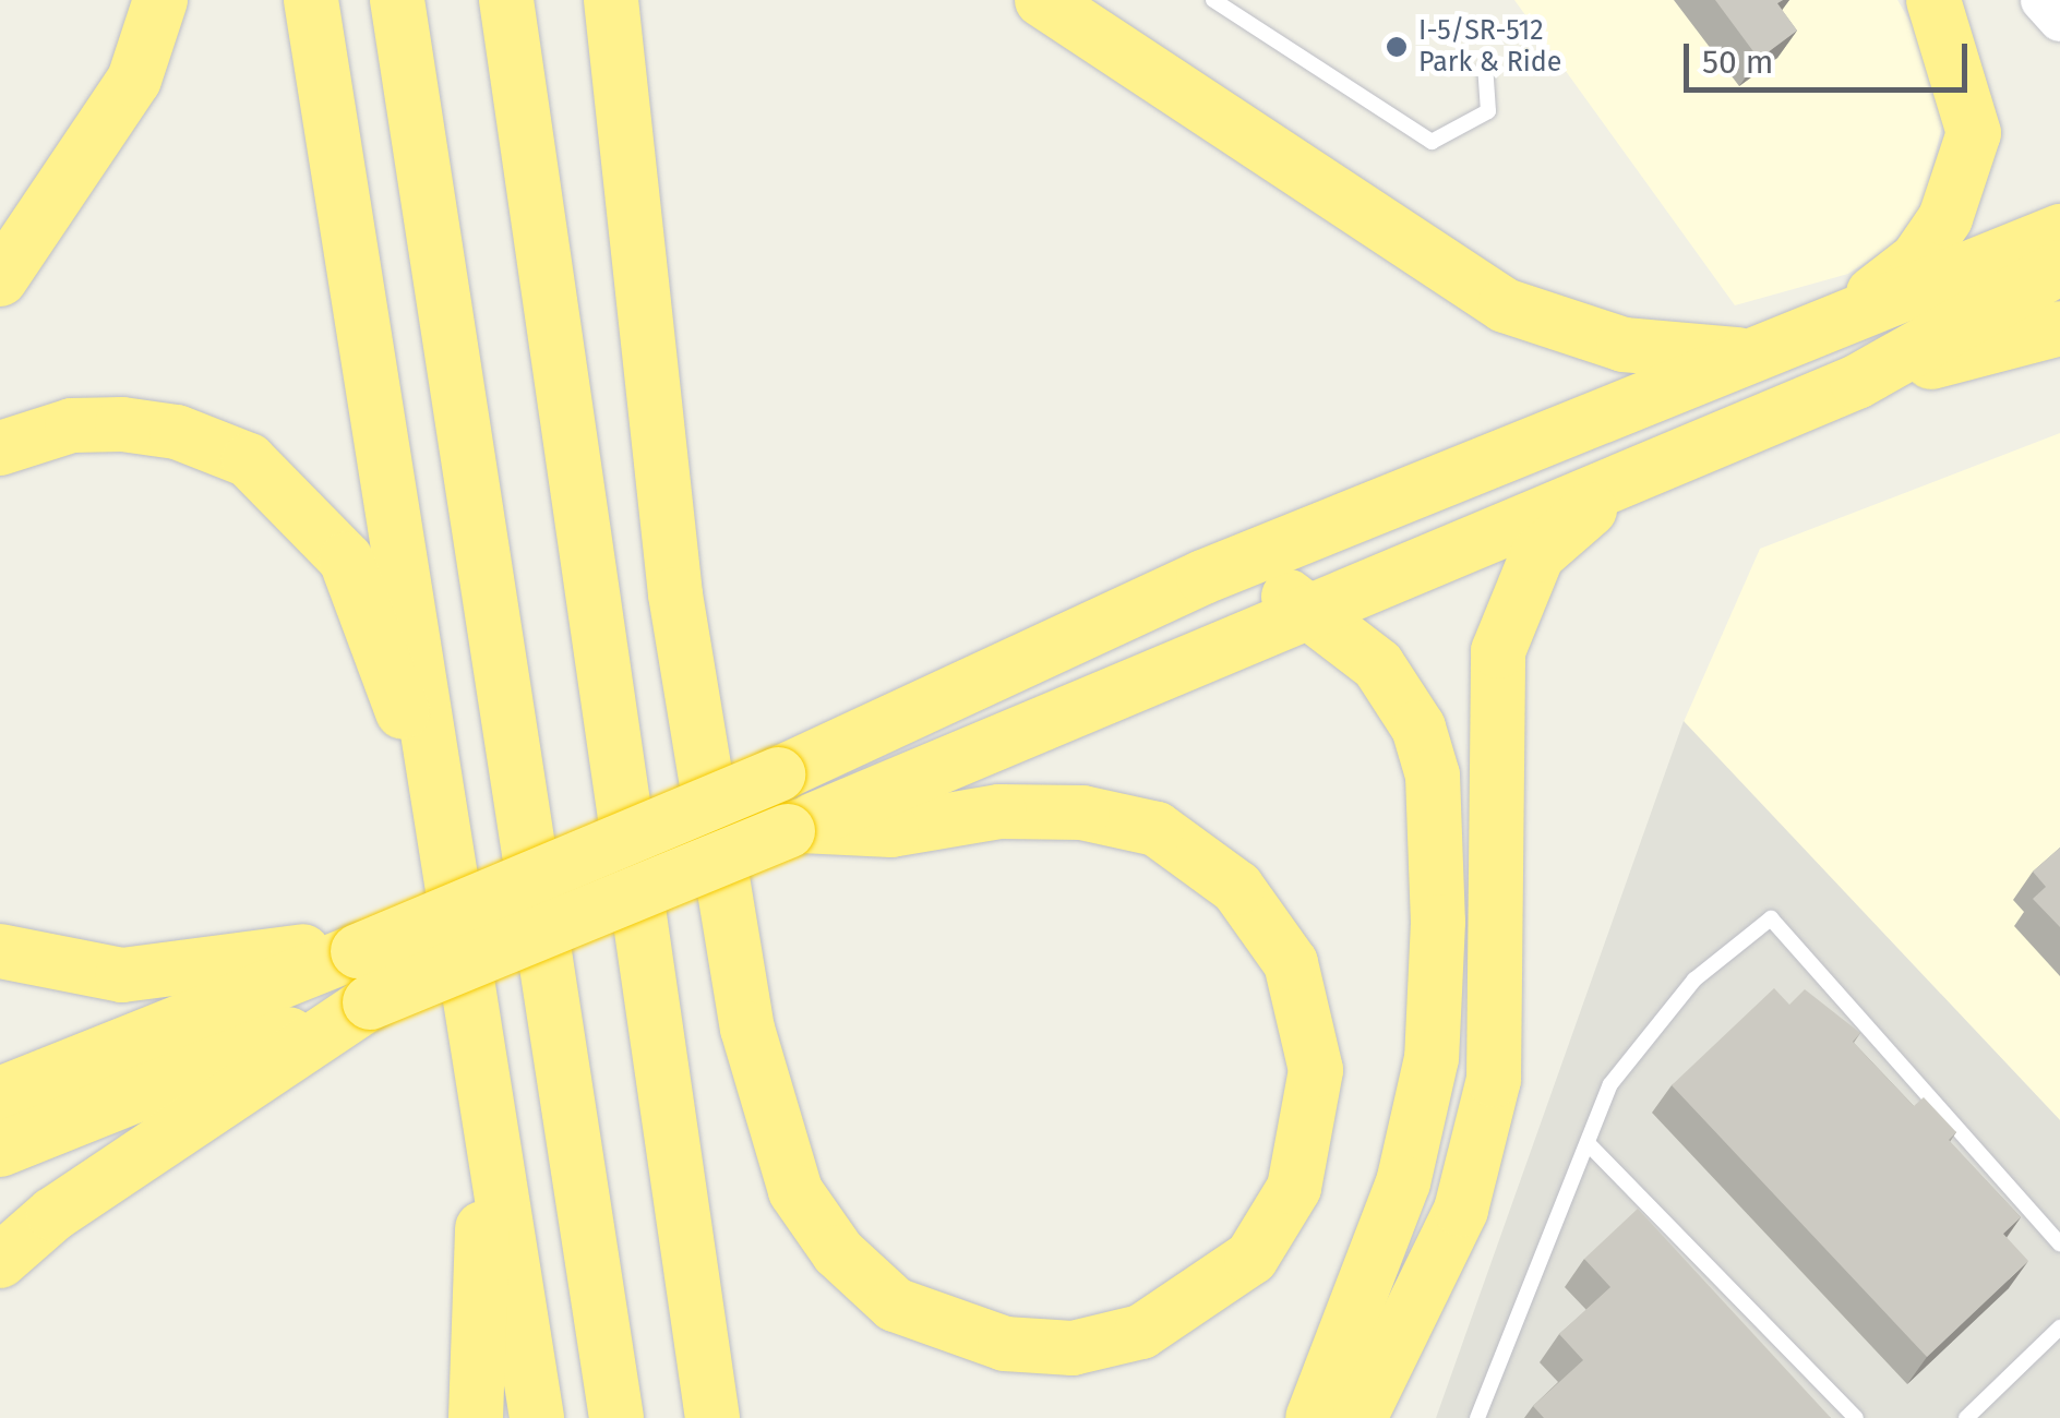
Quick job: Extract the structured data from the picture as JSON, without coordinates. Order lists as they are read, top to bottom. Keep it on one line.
{"places":["I-5/SR-512 Park & Ride"],"scale_bar":"50 m"}
